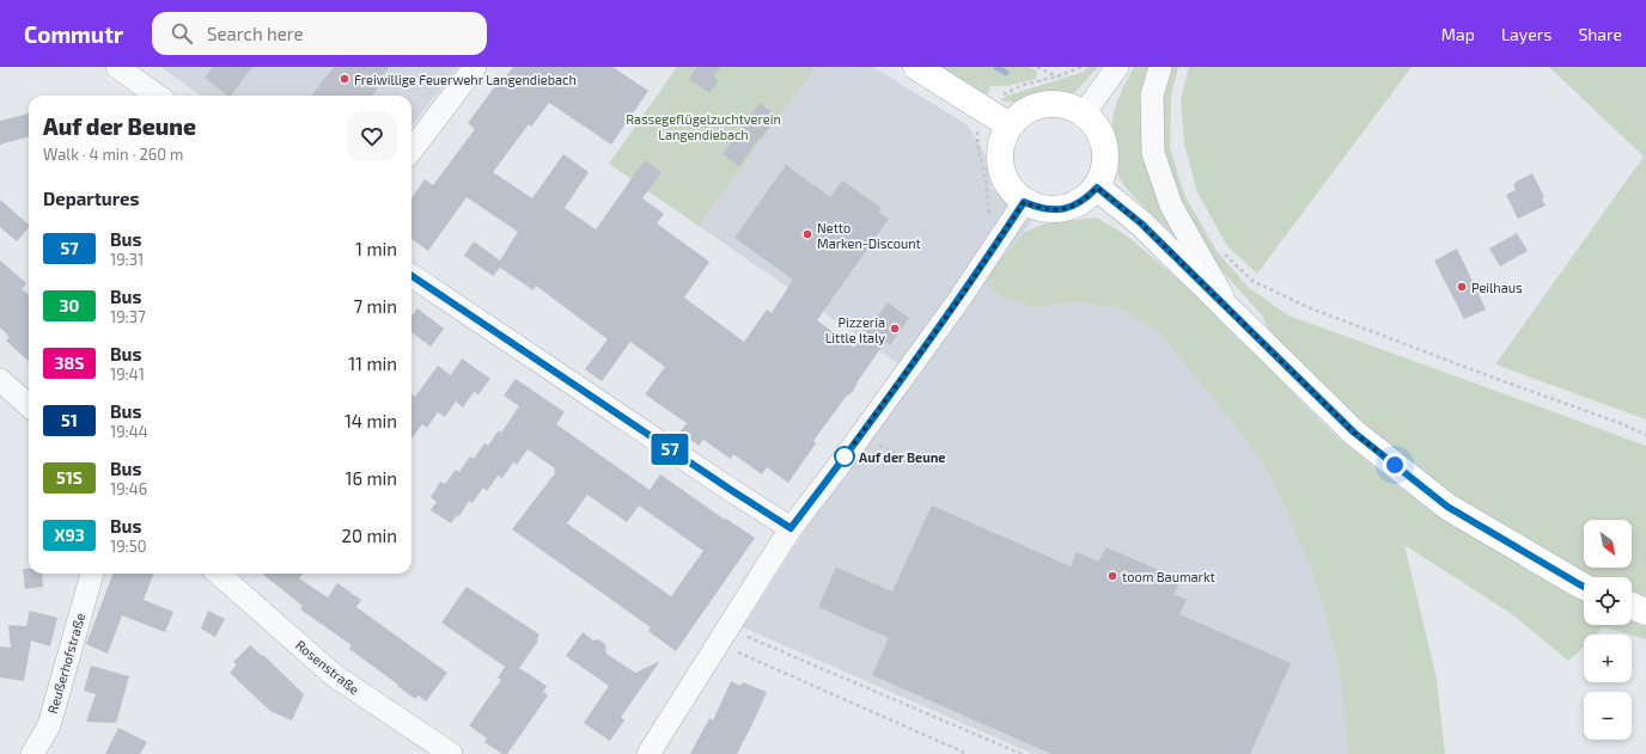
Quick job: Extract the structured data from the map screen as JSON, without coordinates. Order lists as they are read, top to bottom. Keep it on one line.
{"streets":{"street":["Reußerhofstraße","Rosenstraße"]},"parks":["Rassegeflügelzuchtverein Langendiebach"],"places":["Freiwillige Feuerwehr Langendiebach","Netto Marken-Discount","Peilhaus","Pizzeria Little Italy","Auf der Beune","toom Baumarkt"],"lines":["bus line 57"],"north":"bottom right","page":{"header":"Commutr","search":"Search here","nav":["Map","Layers","Share"],"on_map":"57","heading":[["Auf der Beune","Walk · 4 min · 260 m"],"Departures"],"list":[{"mark":"57","name":"Bus","note":"19:31","value":"1 min"},{"mark":"30","name":"Bus","note":"19:37","value":"7 min"},{"mark":"38S","name":"Bus","note":"19:41","value":"11 min"},{"mark":"51","name":"Bus","note":"19:44","value":"14 min"},{"mark":"51S","name":"Bus","note":"19:46","value":"16 min"},{"mark":"X93","name":"Bus","note":"19:50","value":"20 min"}],"map_buttons":["+","−"]}}
